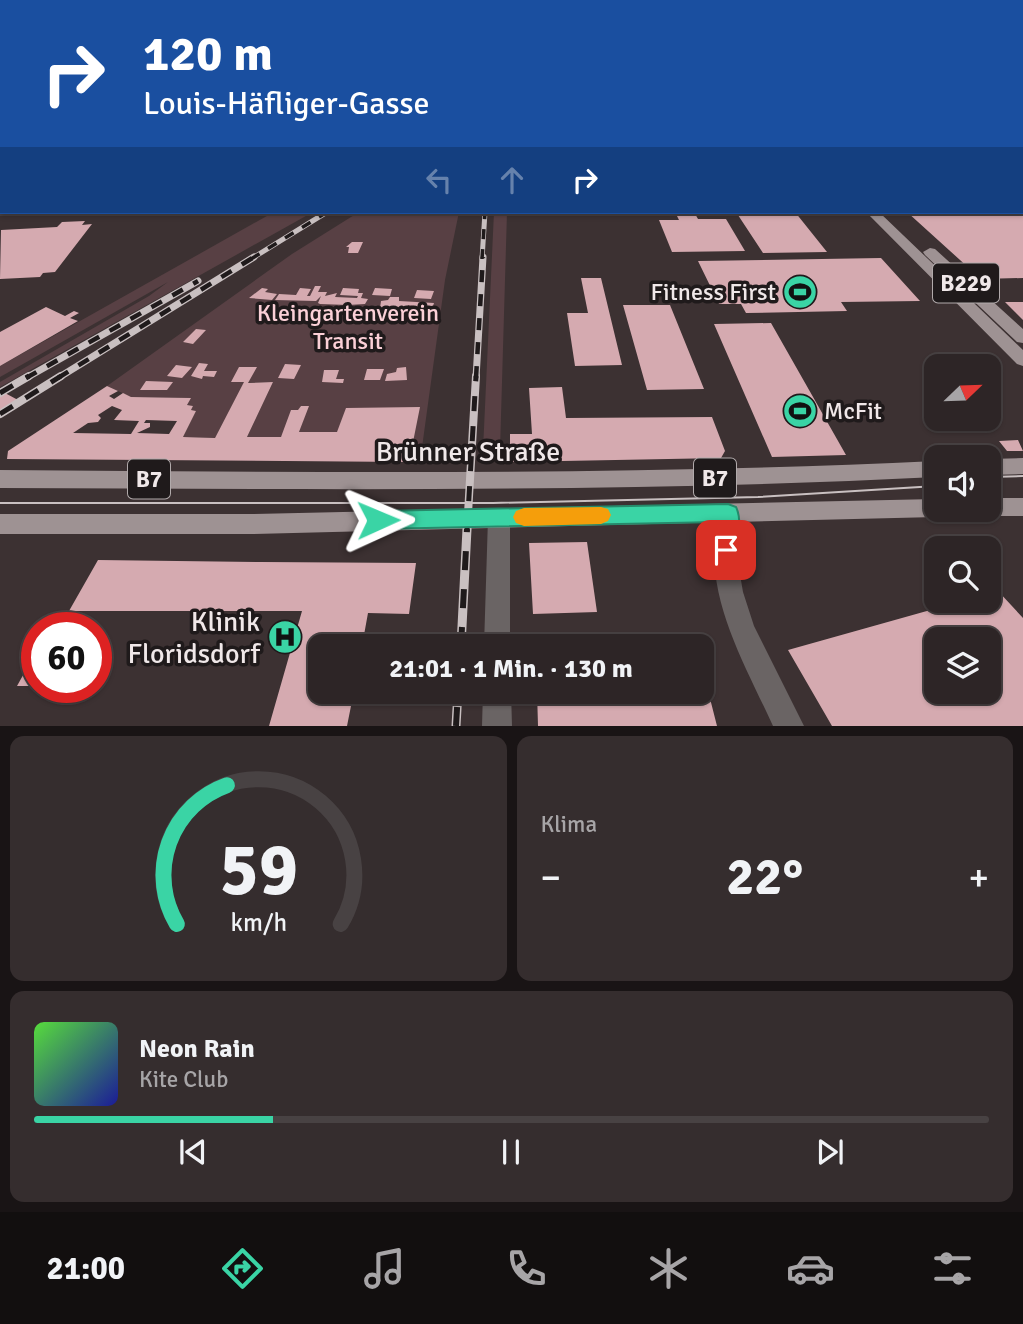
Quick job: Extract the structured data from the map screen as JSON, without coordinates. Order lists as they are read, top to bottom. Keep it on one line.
{"streets":{"main road":["B229","Brünner Straße","B7"]},"parks":["Kleingartenverein Transit"],"places":{"sports":["Fitness First","McFit"],"hospital":["Klinik Floridsdorf"]},"north":"top right","page":{"turn":["120 m","Louis-Häfliger-Gasse"],"limit":"60","trip":"21:01 · 1 Min. · 130 m","tile":"Klima","heat":["−","22°","+"],"song":["Neon Rain","Kite Club"],"tabs":"21:00","gauge":["59","km/h"]}}
